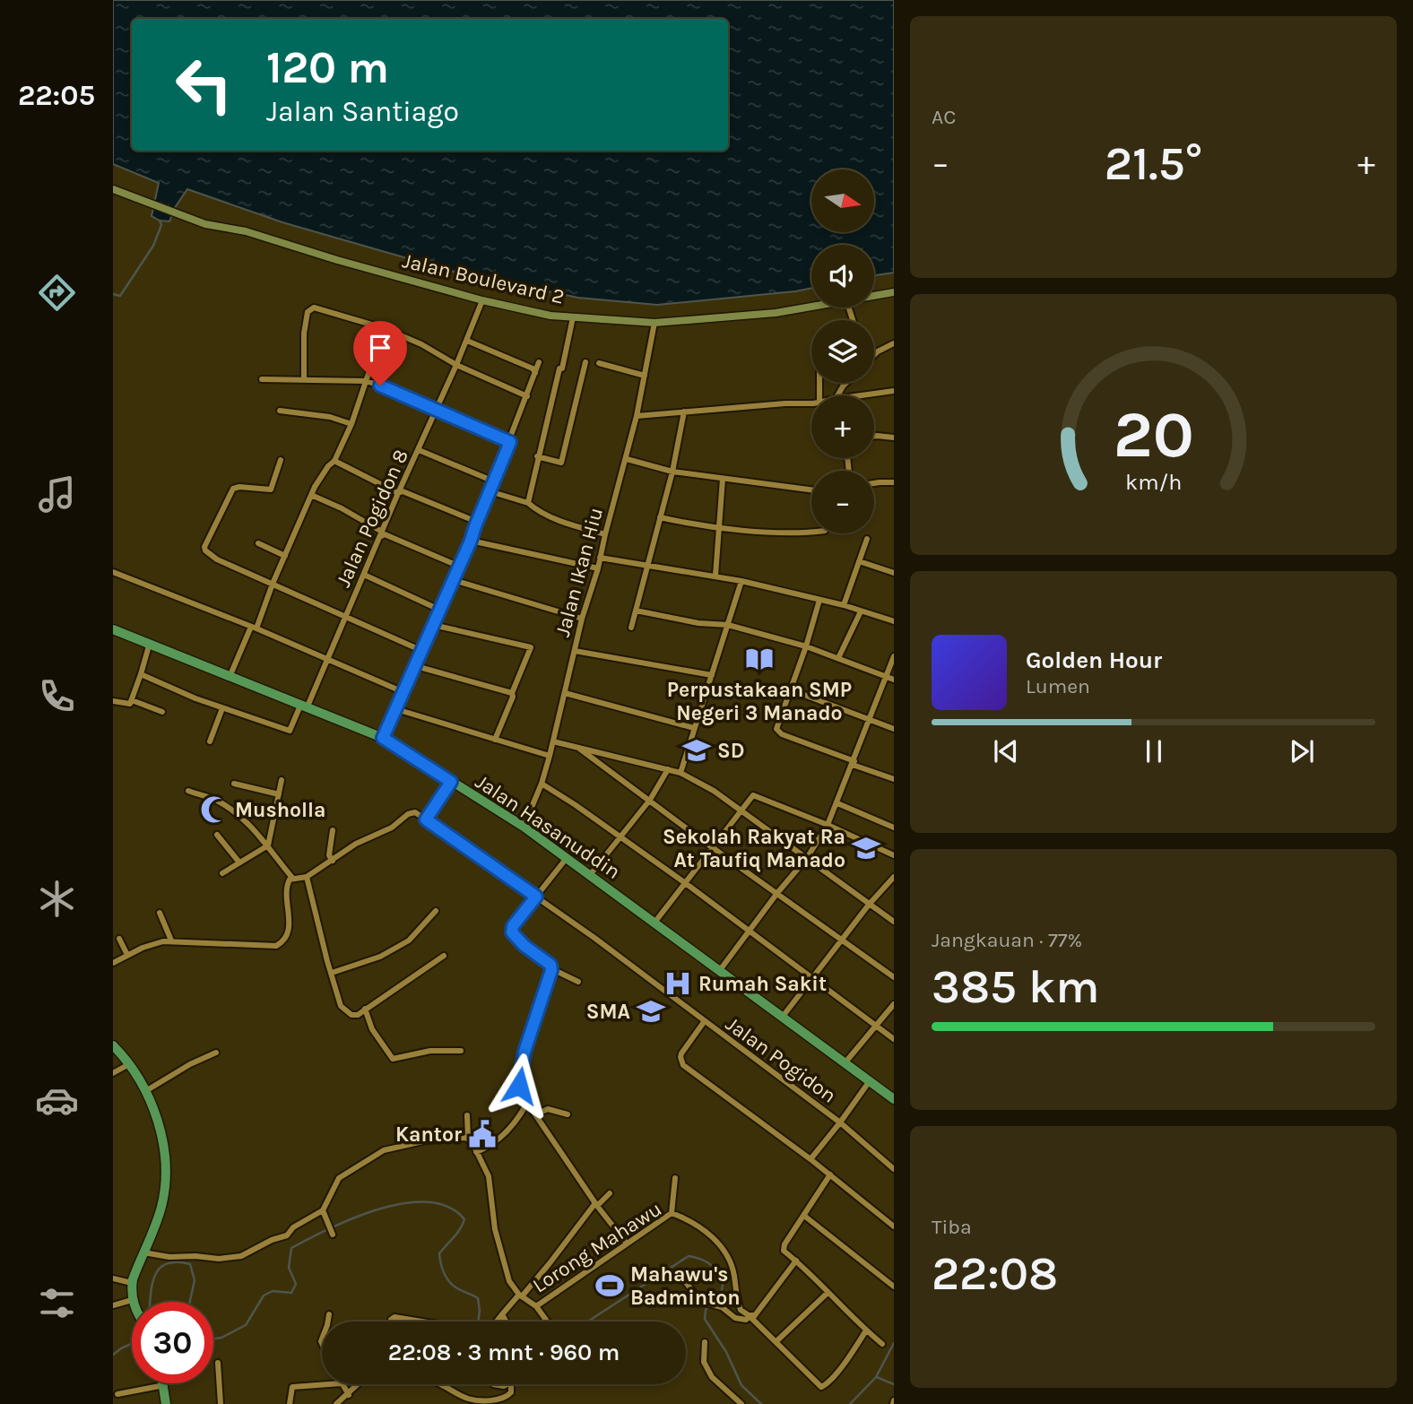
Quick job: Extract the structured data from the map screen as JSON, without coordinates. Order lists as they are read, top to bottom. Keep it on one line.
{"streets":{"highway":["Jalan Hasanuddin"],"main road":["Jalan Boulevard 2"],"street":["Jalan Pogidon 8","Jalan Ikan Hiu","Jalan Pogidon","Lorong Mahawu"]},"crossings":[["Jalan Boulevard 2","Jalan Pogidon 8"],["Jalan Boulevard 2","Jalan Ikan Hiu"],["Jalan Pogidon 8","Jalan Hasanuddin"],["Jalan Ikan Hiu","Jalan Hasanuddin"],["Jalan Hasanuddin","Jalan Pogidon"]],"places":{"library":["Perpustakaan SMP Negeri 3 Manado"],"school or university":["SD","Sekolah Rakyat Ra At Taufiq Manado","SMA"],"mosque":["Musholla"],"hospital":["Rumah Sakit"],"public building":["Kantor"],"sports":["Mahawu's Badminton"]},"north":"right","page":{"tabs":"22:05","tile":["AC",["Jangkauan · 77%","385 km"],["Tiba","22:08"]],"turn":["120 m","Jalan Santiago"],"heat":["−","21.5°","+"],"map_buttons":["+","−"],"song":["Golden Hour","Lumen"],"limit":"30","trip":"22:08 · 3 mnt · 960 m","gauge":["20","km/h"]}}
